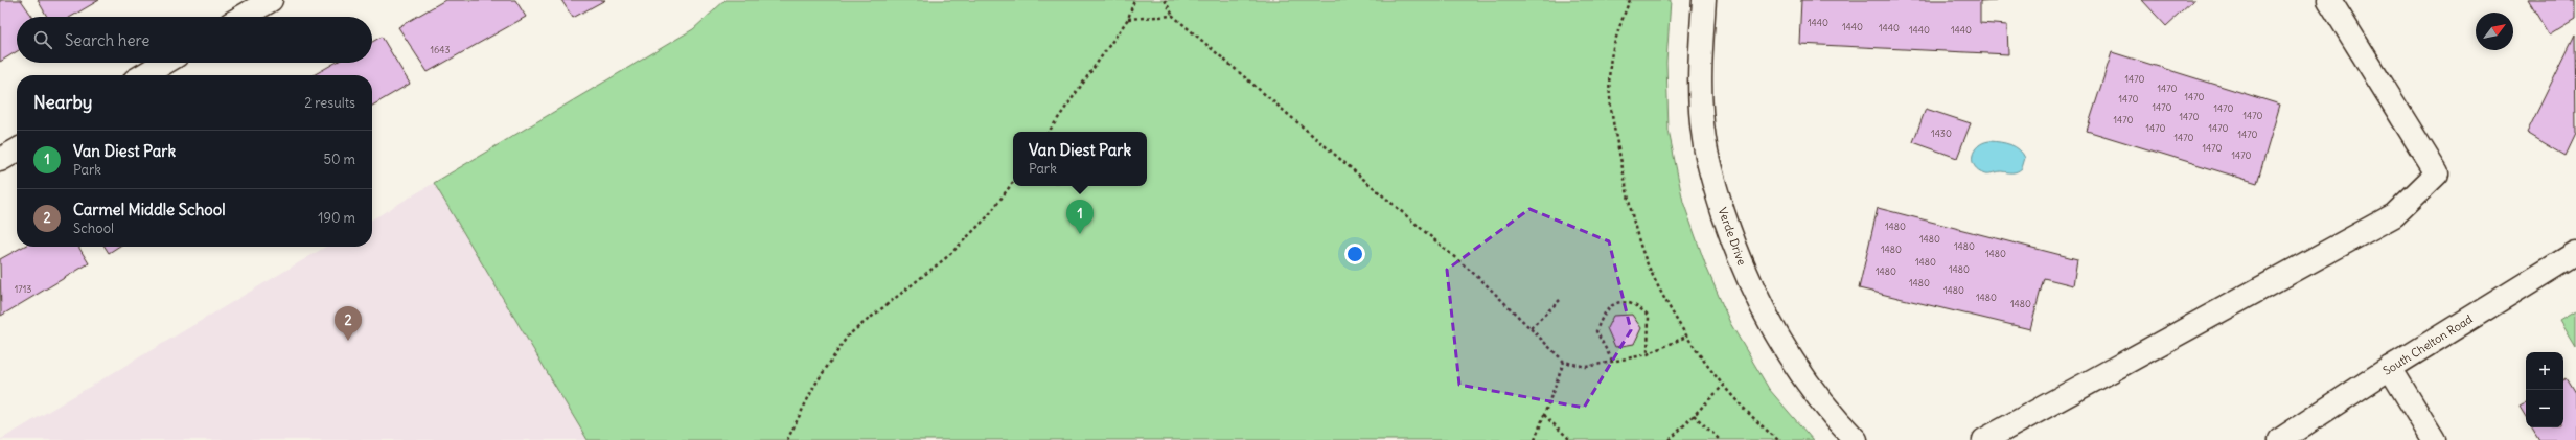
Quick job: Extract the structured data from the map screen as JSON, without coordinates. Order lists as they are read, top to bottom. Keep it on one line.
{"streets":{"street":["Verde Drive","South Chelton Road"]},"house_numbers":["1440","1440","1440","1440","1440","1643","1470","1470","1470","1470","1470","1470","1470","1470","1470","1470","1470","1430","1470","1470","1470","1470","1480","1480","1480","1480","1480","1480","1480","1480","1480","1713","1480","1480","1480"],"north":"top right","page":{"search":"Search here","heading":["Nearby","2 results"],"list":[{"mark":"1","name":"Van Diest Park","note":"Park","value":"50 m"},{"mark":"2","name":"Carmel Middle School","note":"School","value":"190 m"}],"popup":["Van Diest Park","Park"],"pins":["1","2"],"map_buttons":["+","−"]}}
